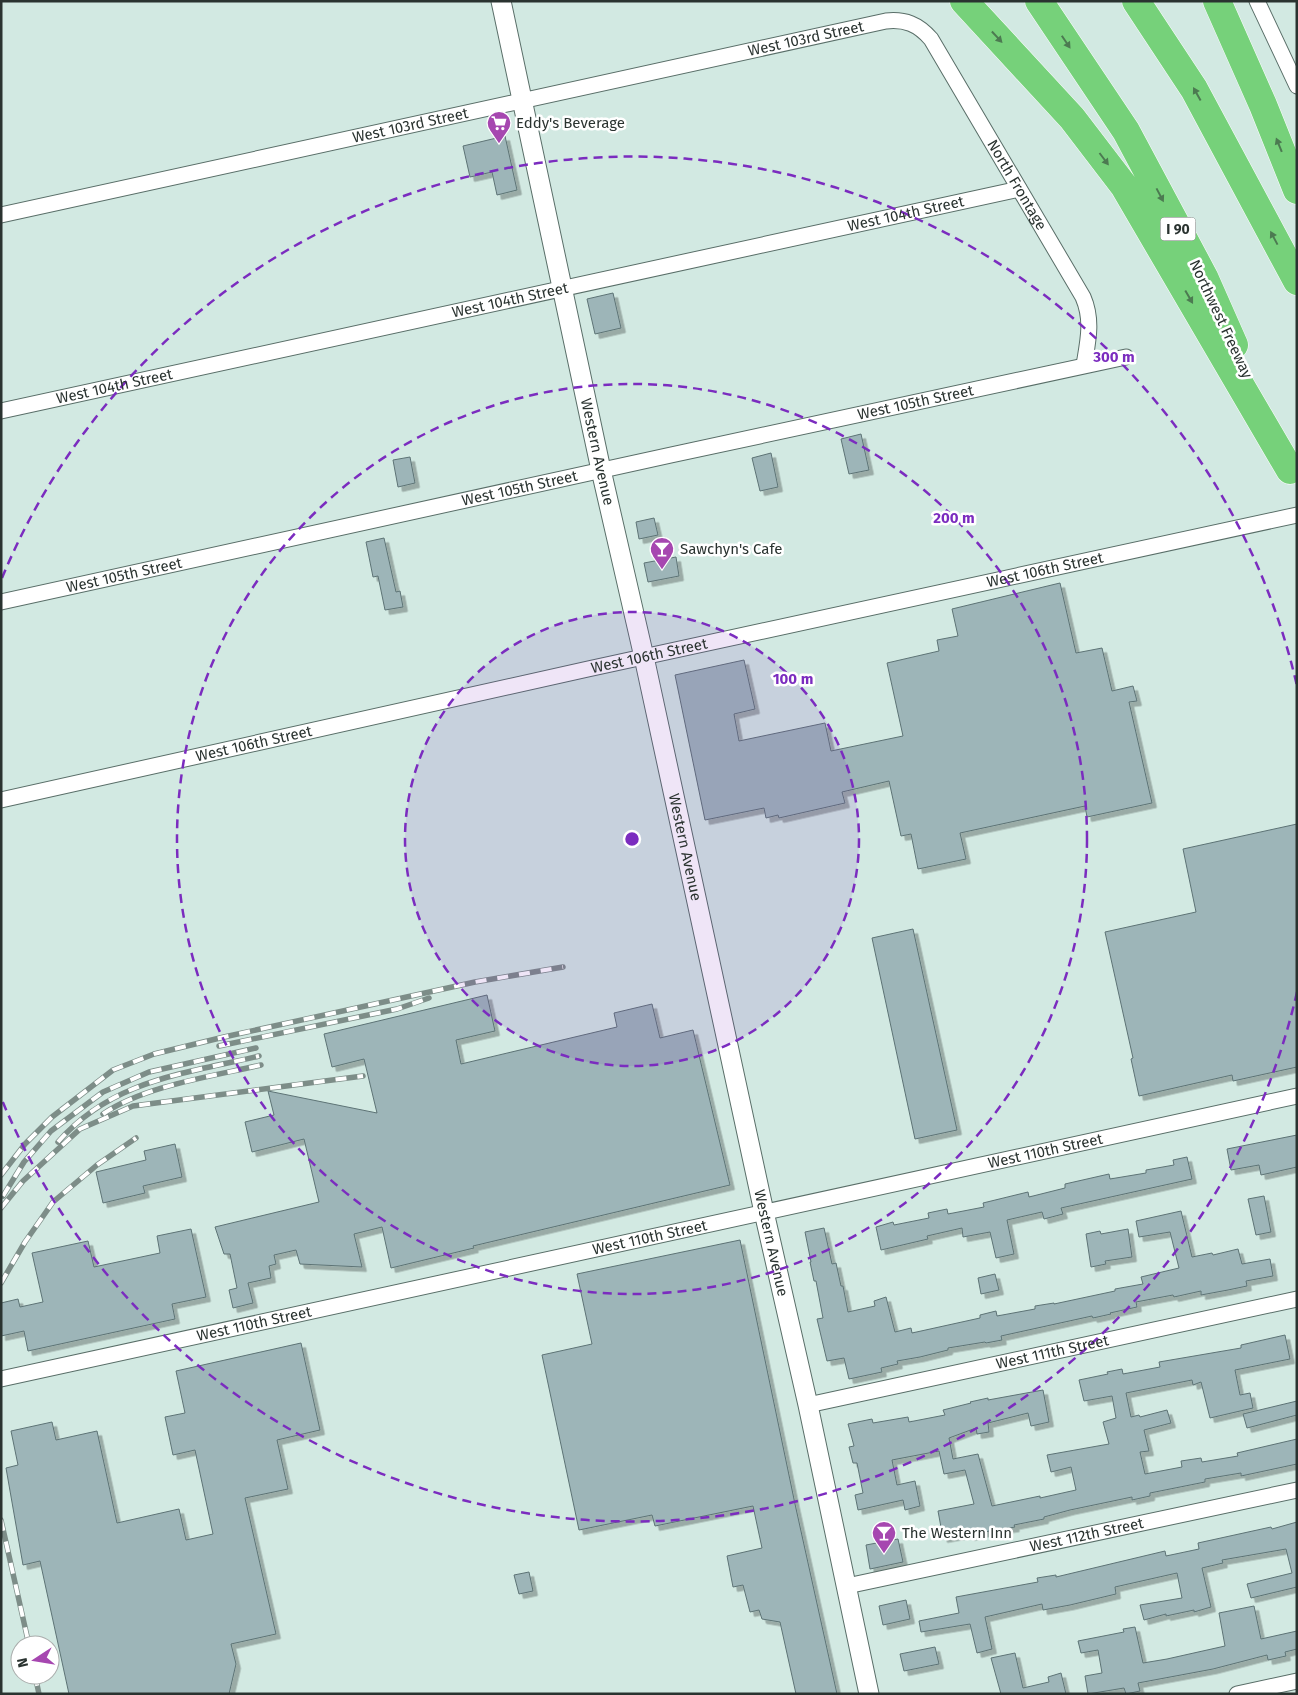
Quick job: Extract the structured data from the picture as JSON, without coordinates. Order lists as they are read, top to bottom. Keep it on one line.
{"streets":{"highway":["I 90","Northwest Freeway"],"street":["West 103rd Street","North Frontage","West 104th Street","West 105th Street","Western Avenue","West 106th Street","West 110th Street","West 111th Street","West 112th Street"]},"crossings":[["West 103rd Street","North Frontage"],["West 103rd Street","Western Avenue"],["North Frontage","West 104th Street"],["North Frontage","West 105th Street"],["West 104th Street","Western Avenue"],["West 105th Street","Western Avenue"],["Western Avenue","West 106th Street"],["Western Avenue","West 110th Street"],["Western Avenue","West 111th Street"],["Western Avenue","West 112th Street"]],"places":{"supermarket":["Eddy's Beverage"],"bar":["Sawchyn's Cafe","The Western Inn"]},"north":"left","rings":["300 m","200 m","100 m"]}
